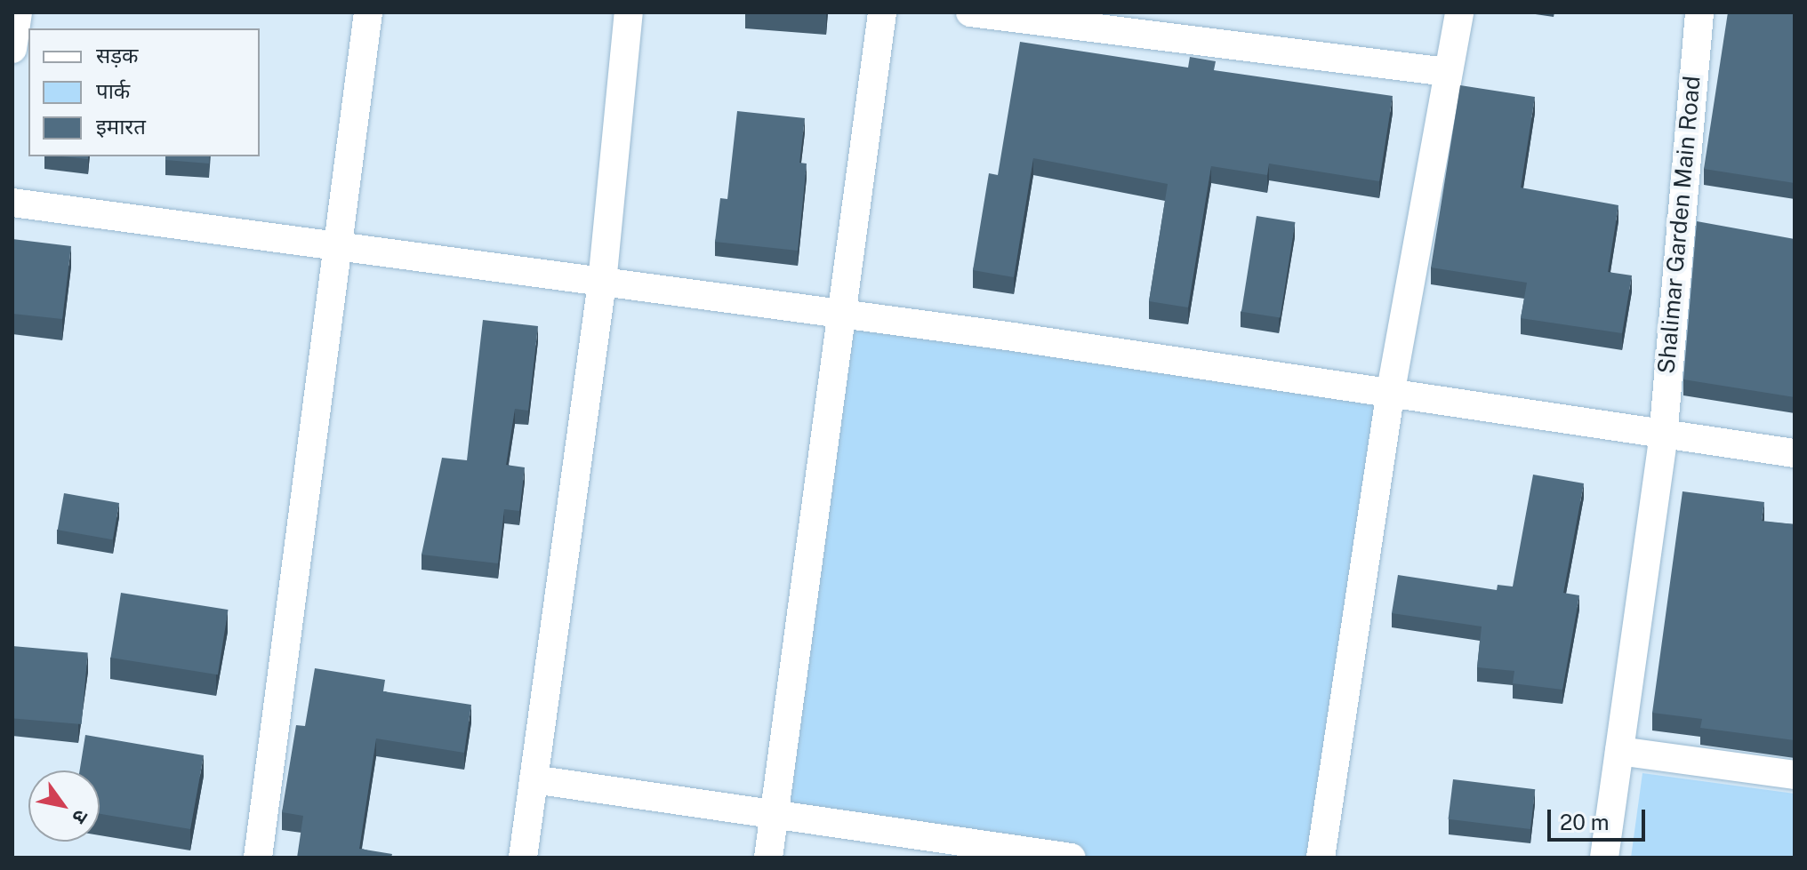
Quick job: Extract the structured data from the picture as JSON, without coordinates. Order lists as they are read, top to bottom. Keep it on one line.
{"streets":{"street":["Shalimar Garden Main Road"]},"legend":["सड़क","पार्क","इमारत"],"scale_bar":"20 m","north":"bottom right"}
